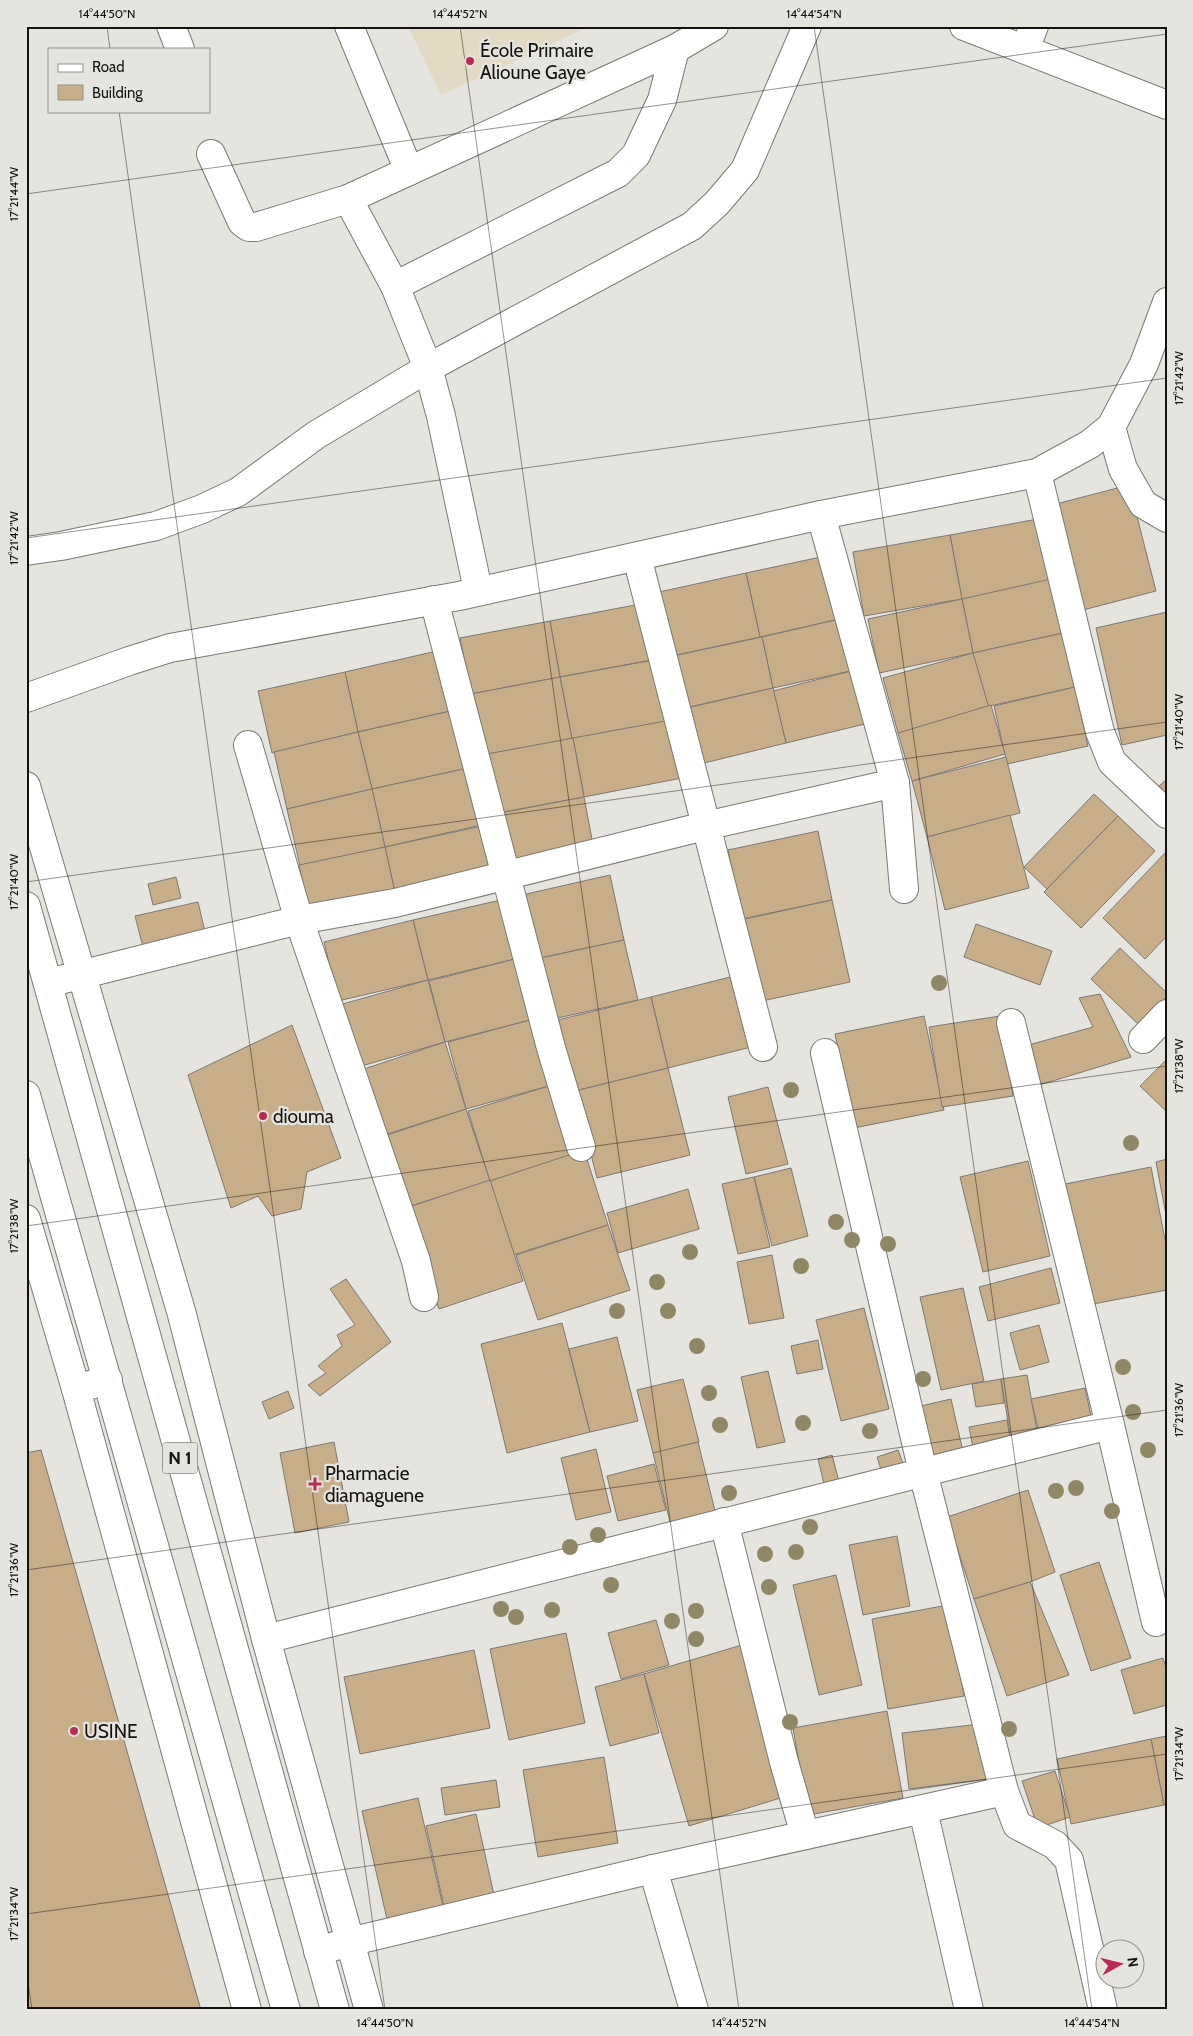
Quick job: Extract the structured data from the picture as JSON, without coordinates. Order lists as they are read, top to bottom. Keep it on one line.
{"streets":{"main road":["N 1"]},"places":{"other":["École Primaire Alioune Gaye","diouma","USINE"],"health":["Pharmacie diamaguene"]},"legend":["Road","Building"],"north":"right","coordinates":["14°44'50\"N","14°44'52\"N","14°44'54\"N","17°21'44\"W","17°21'42\"W","17°21'40\"W","17°21'38\"W","17°21'36\"W","17°21'34\"W"]}
